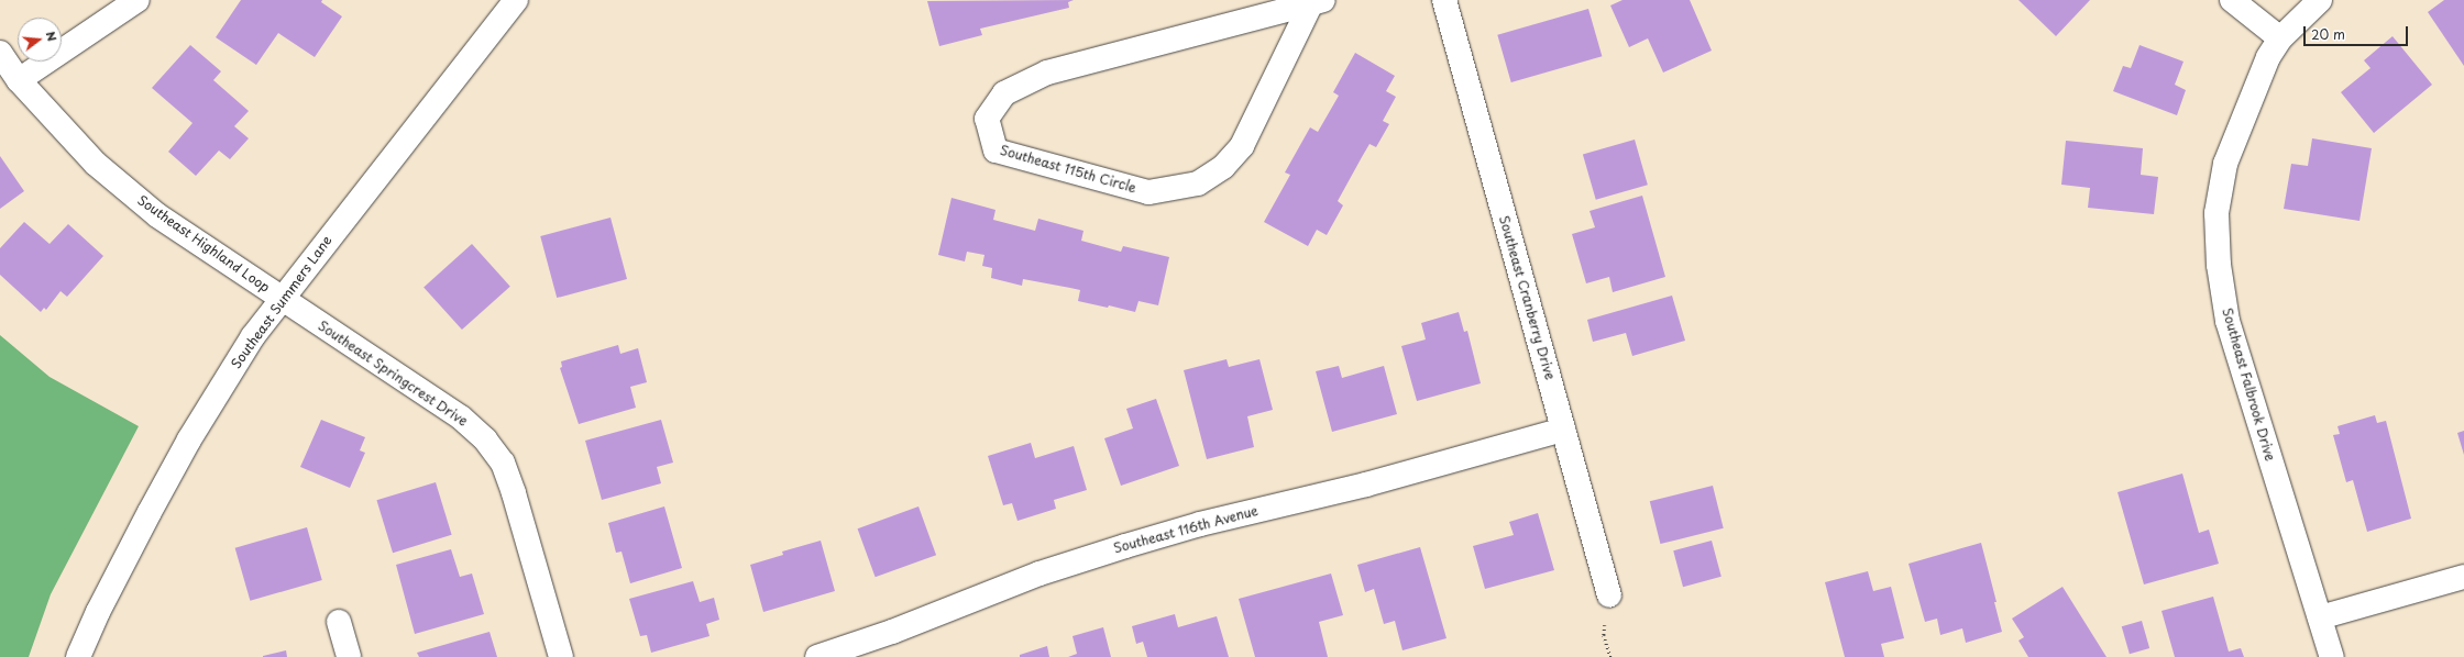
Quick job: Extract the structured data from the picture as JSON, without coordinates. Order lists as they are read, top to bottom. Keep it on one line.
{"streets":{"street":["Southeast 115th Circle","Southeast Highland Loop","Southeast Cranberry Drive","Southeast Summers Lane","Southeast Springcrest Drive","Southeast Falbrook Drive","Southeast 116th Avenue"]},"crossings":[["Southeast Highland Loop","Southeast Summers Lane"],["Southeast Highland Loop","Southeast Springcrest Drive"],["Southeast Cranberry Drive","Southeast 116th Avenue"],["Southeast Summers Lane","Southeast Springcrest Drive"]],"scale_bar":"20 m","north":"right"}
